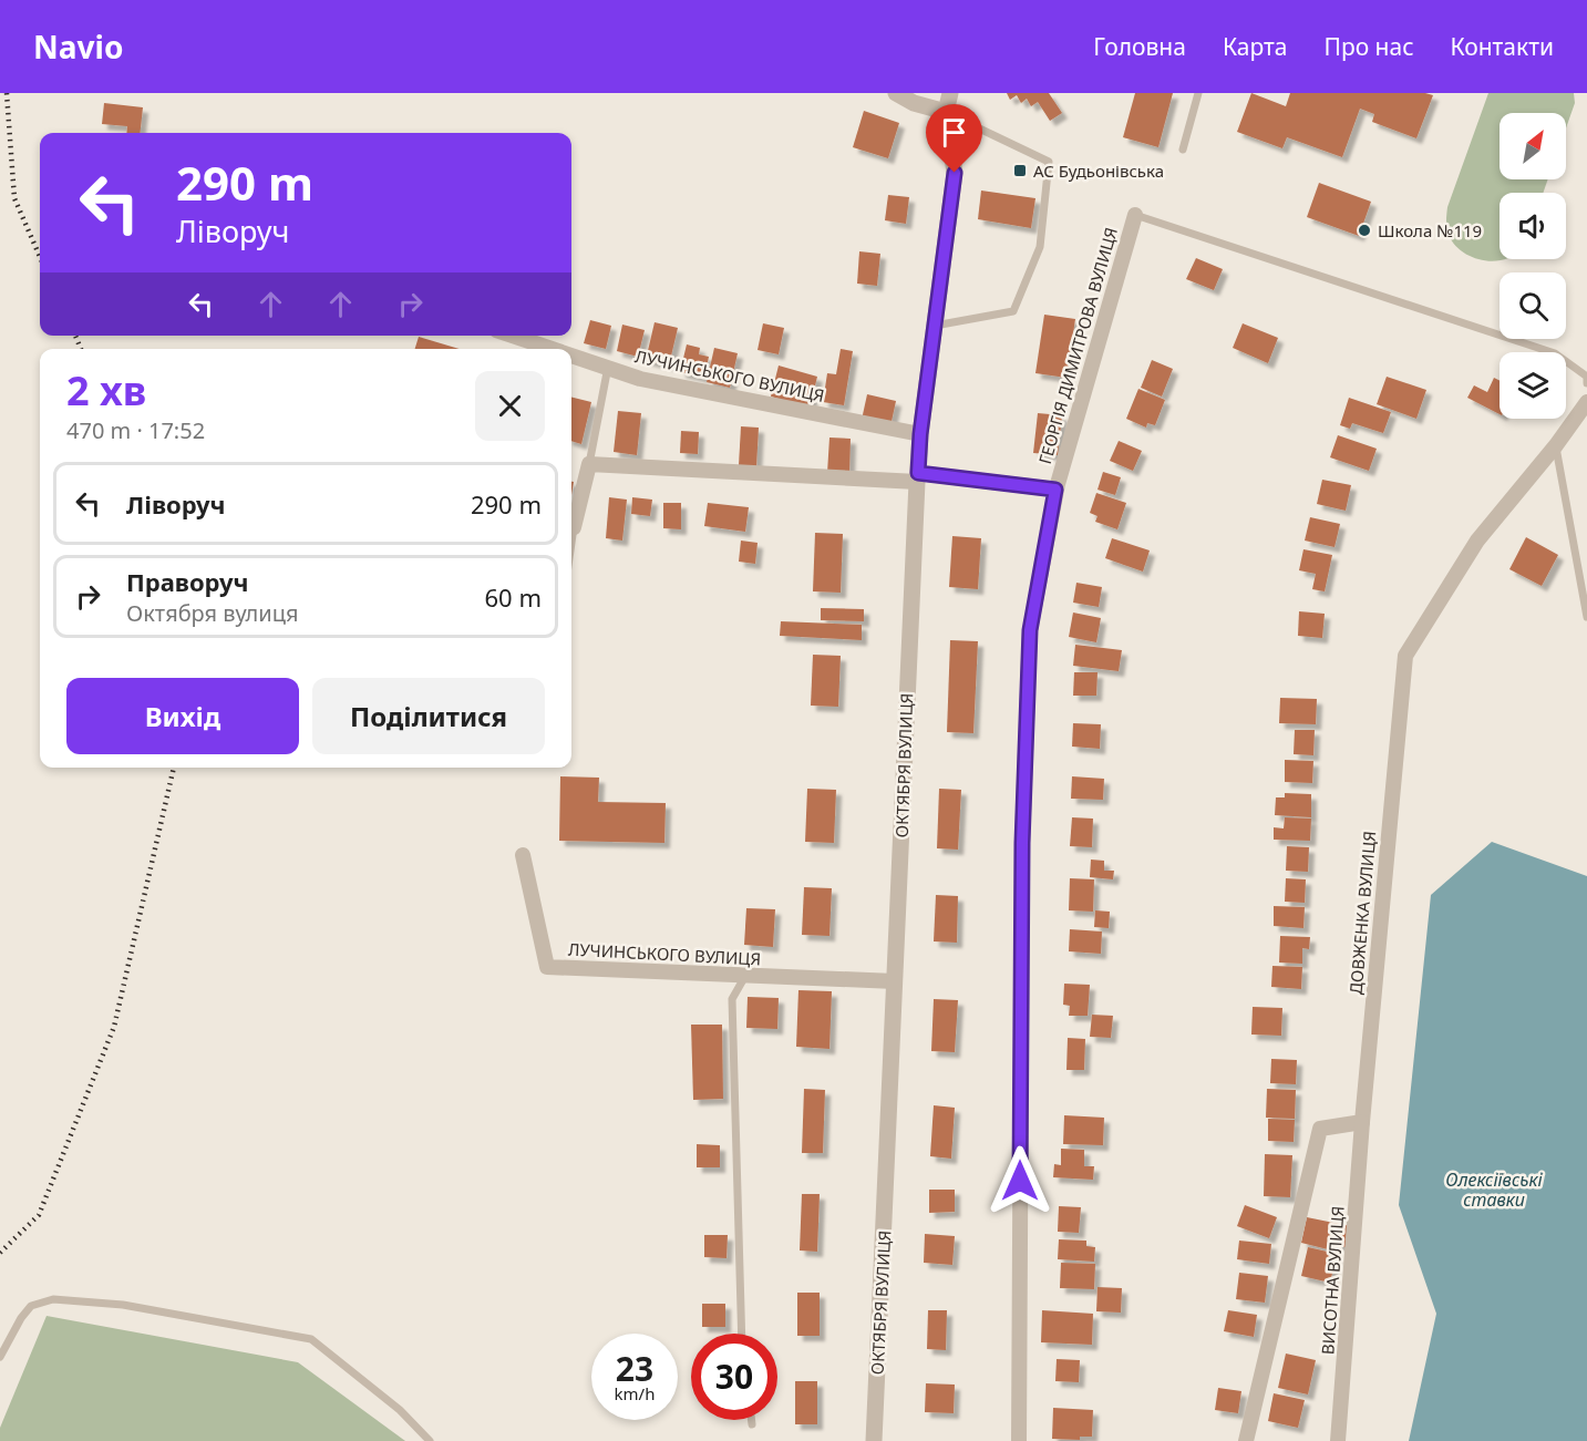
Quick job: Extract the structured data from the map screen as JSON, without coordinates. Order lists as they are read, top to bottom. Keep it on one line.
{"streets":{"street":["ГЕОРГІЯ ДИМИТРОВА ВУЛИЦЯ","ЛУЧИНСЬКОГО ВУЛИЦЯ","ОКТЯБРЯ ВУЛИЦЯ","ДОВЖЕНКА ВУЛИЦЯ","ВИСОТНА ВУЛИЦЯ"]},"crossings":[["ЛУЧИНСЬКОГО ВУЛИЦЯ","ОКТЯБРЯ ВУЛИЦЯ"],["ДОВЖЕНКА ВУЛИЦЯ","ВИСОТНА ВУЛИЦЯ"]],"water":["Олексіївські ставки"],"places":{"transit":["АС Будьонівська"],"other":["Школа №119"]},"north":"top right","page":{"header":"Navio","nav":["Головна","Карта","Про нас","Контакти"],"turn":["290 m","Ліворуч"],"heading":["2 хв","470 m · 17:52"],"list":[{"name":"Ліворуч","value":"290 m"},{"name":"Праворуч","note":"Октября вулиця","value":"60 m"}],"buttons":["Вихід","Поділитися"],"speed":"23 km/h","limit":"30"}}
